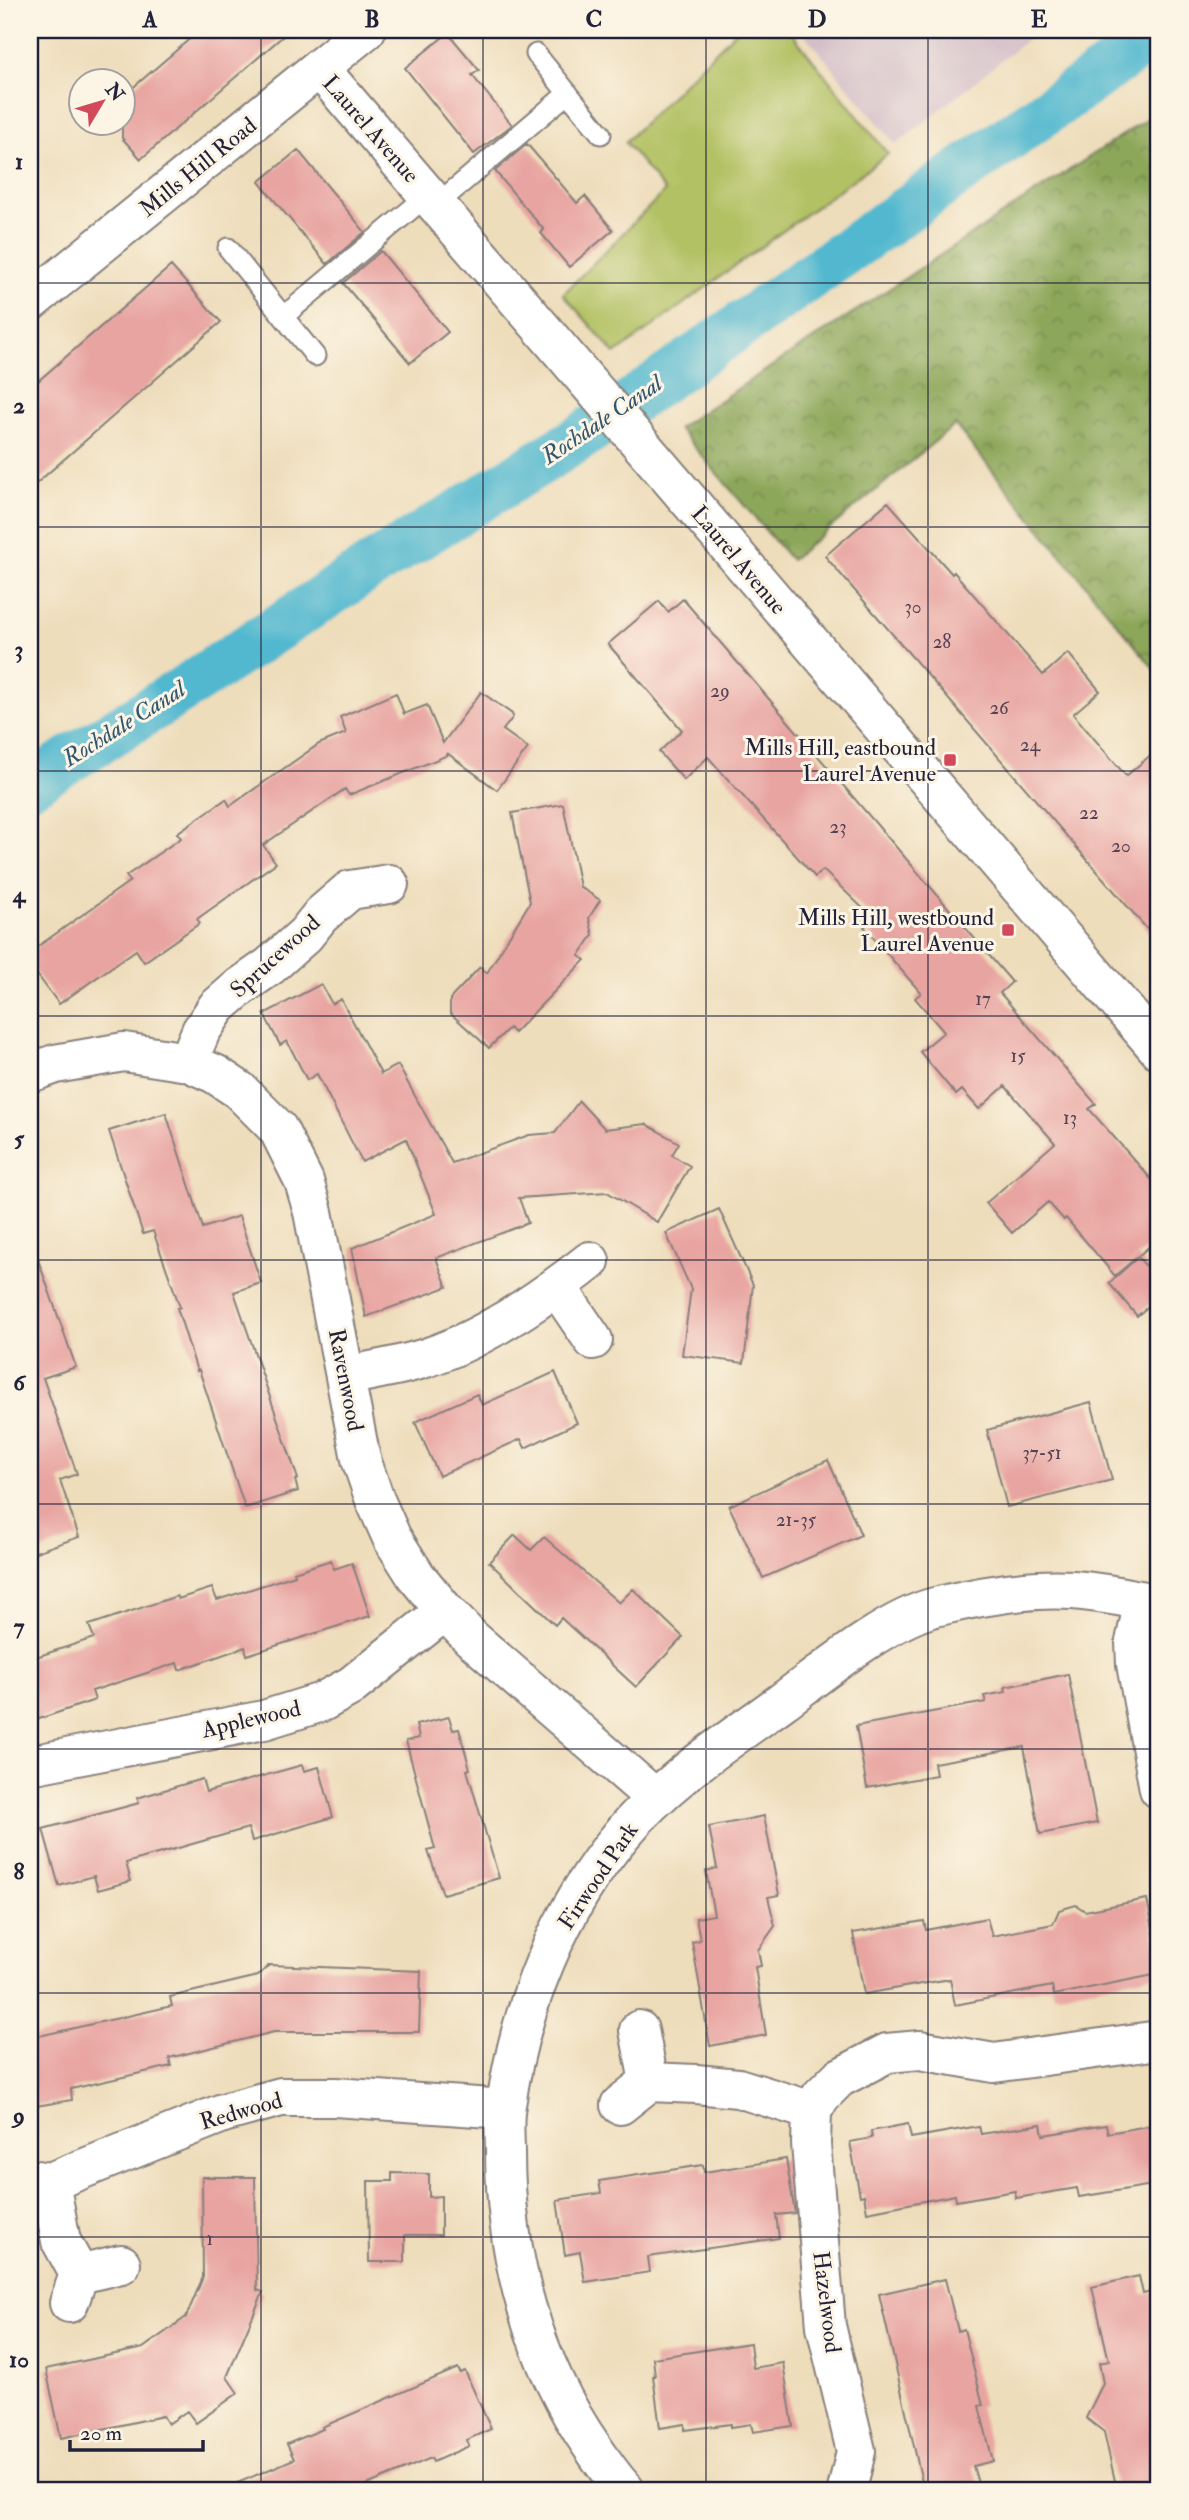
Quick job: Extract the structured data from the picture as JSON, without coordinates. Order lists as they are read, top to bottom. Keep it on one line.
{"streets":{"street":["Laurel Avenue","Mills Hill Road","Sprucewood","Ravenwood","Applewood","Firwood Park","Redwood","Hazelwood"]},"crossings":[["Laurel Avenue","Mills Hill Road"],["Sprucewood","Ravenwood"],["Ravenwood","Applewood"],["Ravenwood","Firwood Park"],["Firwood Park","Redwood"]],"water":["Rochdale Canal"],"places":{"transit":["Mills Hill, eastbound Laurel Avenue","Mills Hill, westbound Laurel Avenue"]},"house_numbers":["30","28","29","26","24","22","23","20","17","15","13","37-51","21-35","1"],"scale_bar":"20 m","north":"top right","grid":{"columns":["A","B","C","D","E"],"rows":["1","2","3","4","5","6","7","8","9","10"]}}
